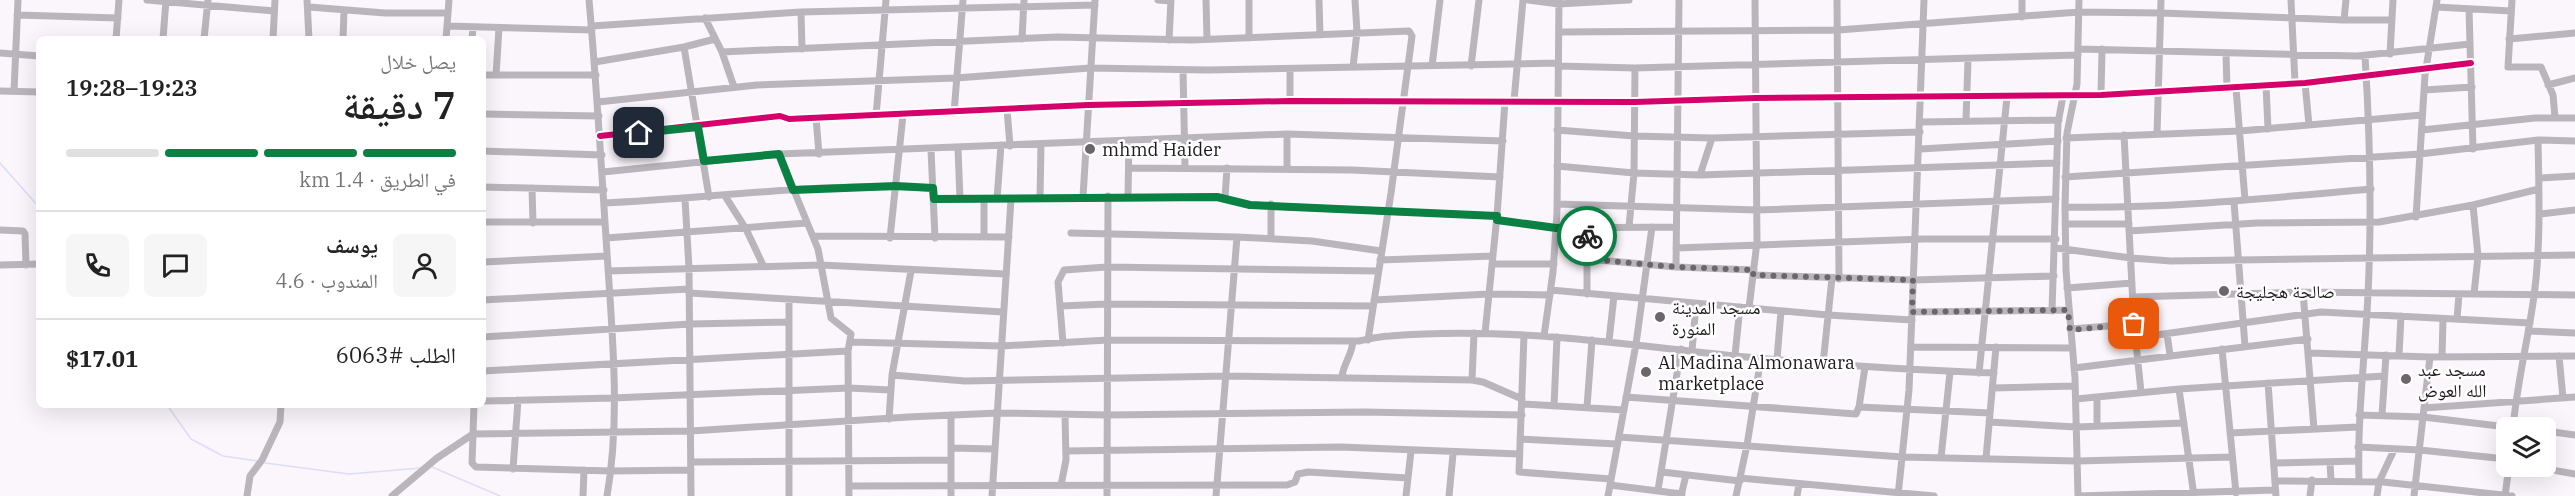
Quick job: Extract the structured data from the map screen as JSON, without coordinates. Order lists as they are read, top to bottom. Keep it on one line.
{"places":["mhmd Haider","صالحة هجليجة","مسجد المدينة المنورة","Al Madina Almonawara marketplace","مسجد عبد الله العوض"],"page":{"heading":["7 دقيقة","يصل خلال","19:23–19:28"],"panel":["يوسف","المندوب · 4.6","الطلب #6063","$17.01"],"bar":"في الطريق · 1.4 km"}}
